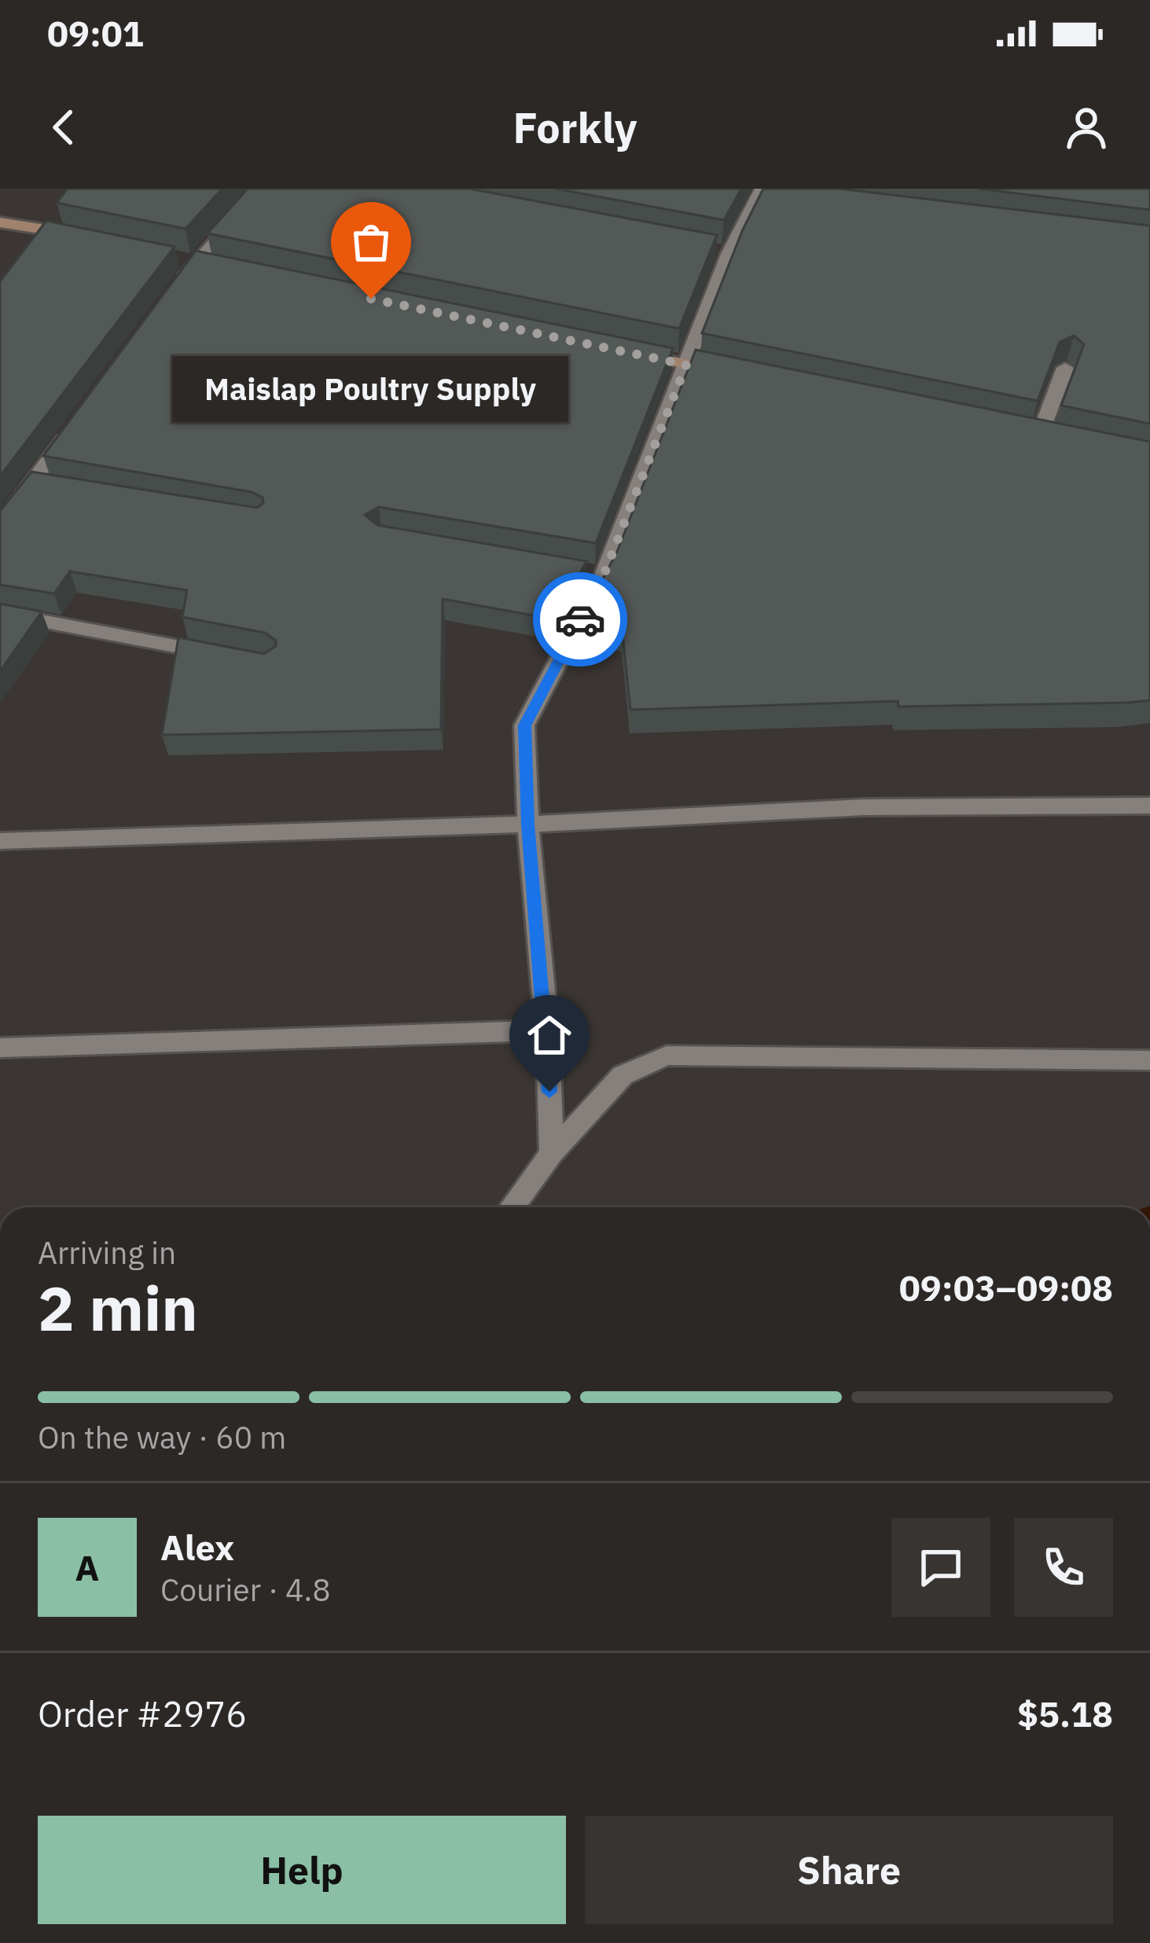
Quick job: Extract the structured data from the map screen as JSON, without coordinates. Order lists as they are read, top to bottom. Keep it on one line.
{"places":["Maislap Poultry Supply"],"page":{"status":"09:01","header":"Forkly","bubble":"Maislap Poultry Supply","heading":["2 min","Arriving in","09:03–09:08"],"panel":["Alex","Courier · 4.8","Order #2976","$5.18"],"bar":"On the way · 60 m","round":"A","buttons":["Help","Share"]}}
